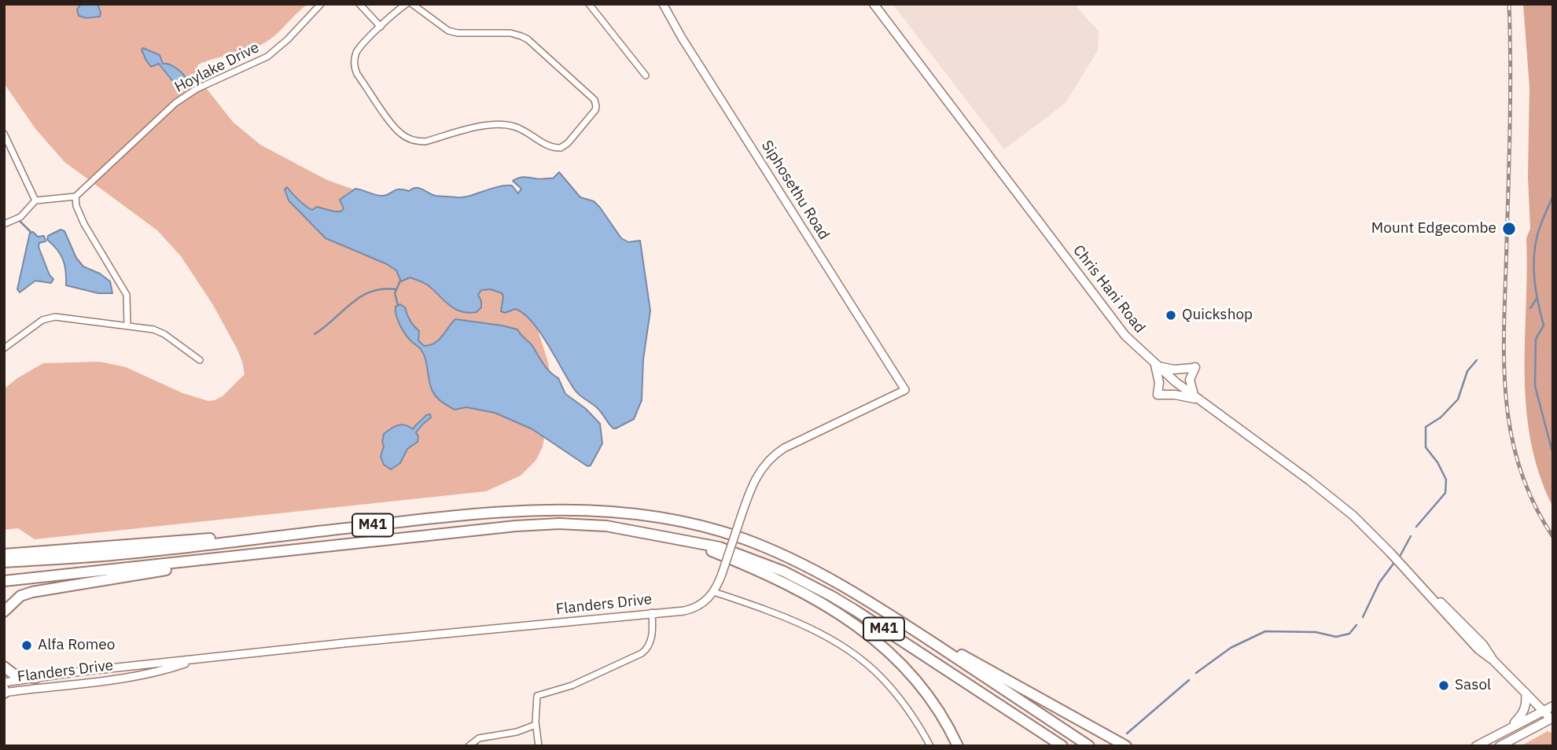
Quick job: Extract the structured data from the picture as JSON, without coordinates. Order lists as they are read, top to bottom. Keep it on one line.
{"streets":{"highway":["M41"],"main road":["Chris Hani Road"],"street":["Hoylake Drive","Siphosethu Road","Flanders Drive"]},"crossings":[["Siphosethu Road","Flanders Drive"]],"places":["Mount Edgecombe","Quickshop","Alfa Romeo","Sasol"]}
